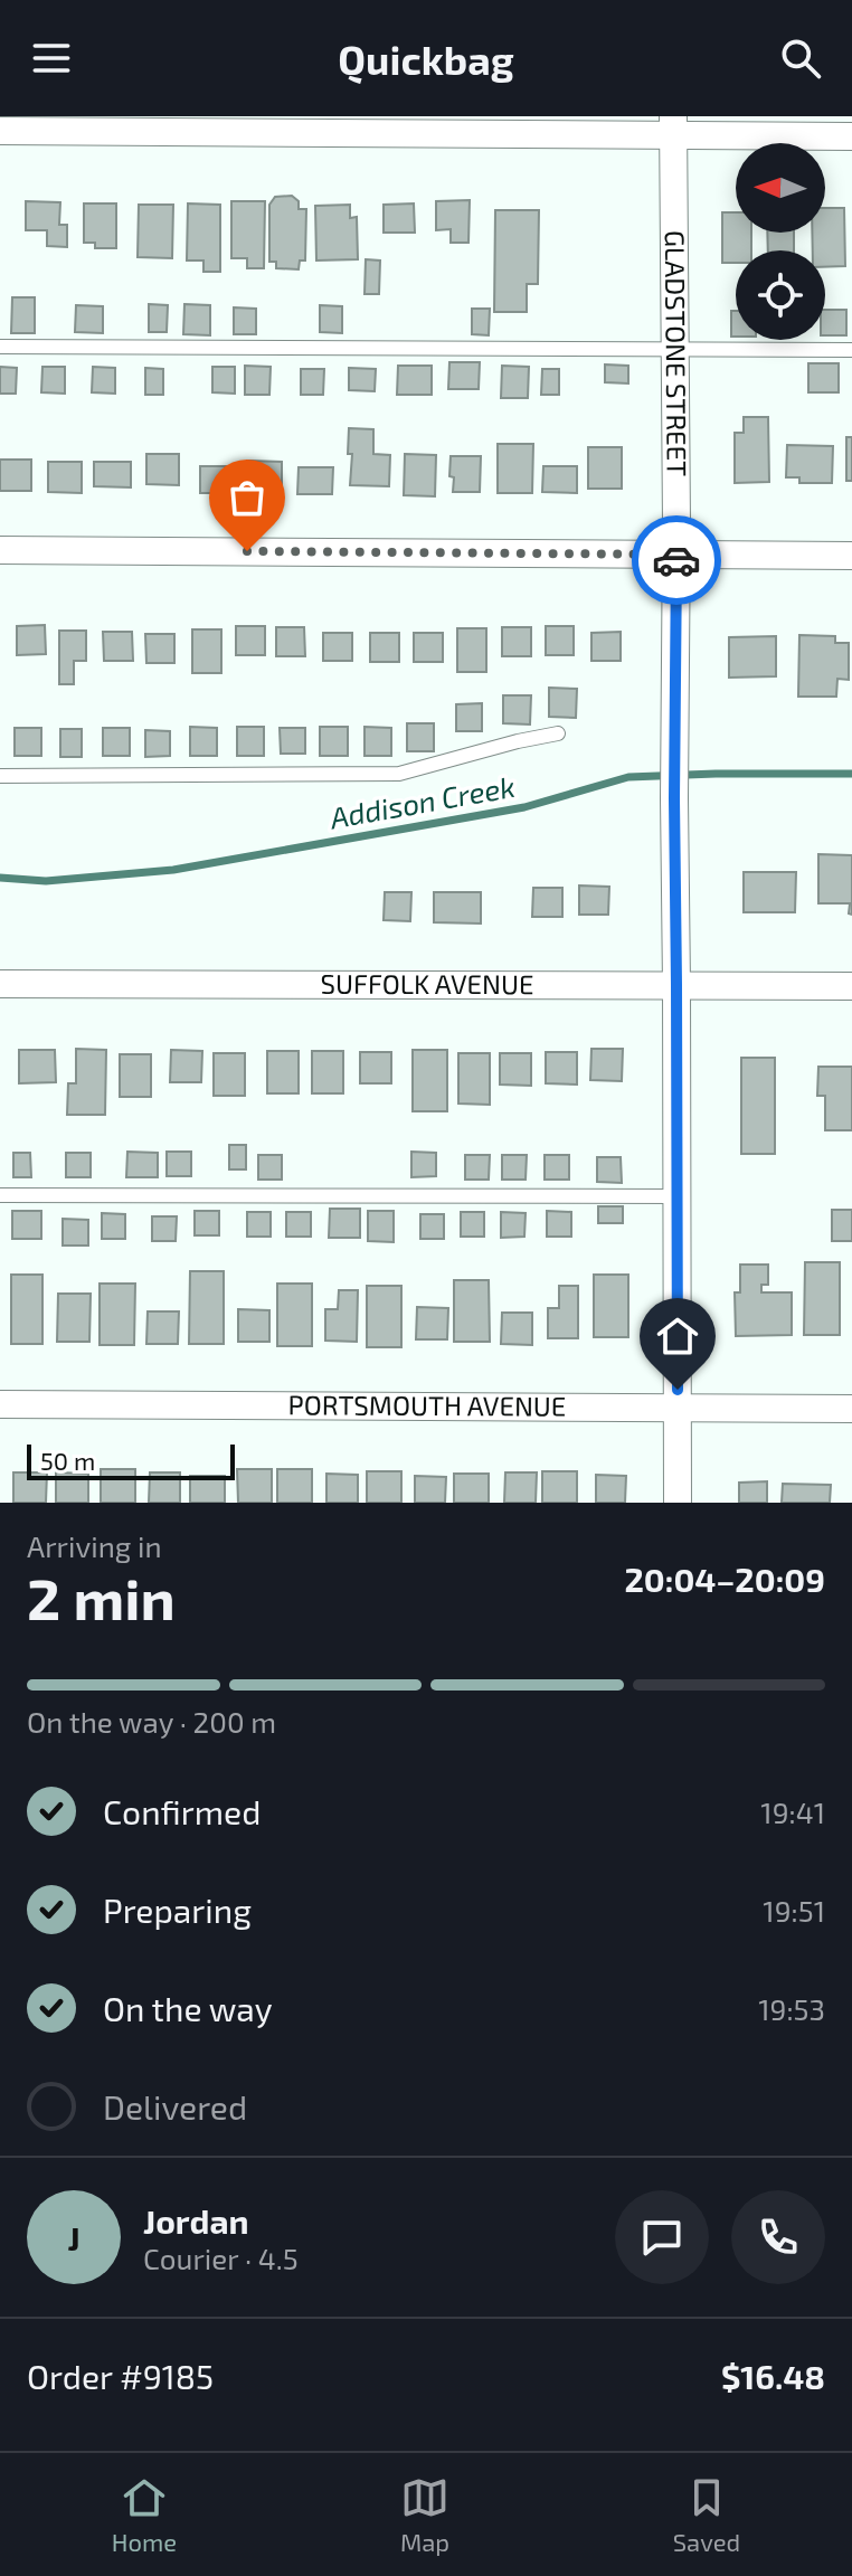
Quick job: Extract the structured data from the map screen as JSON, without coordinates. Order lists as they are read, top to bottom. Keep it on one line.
{"streets":{"street":["GLADSTONE STREET","SUFFOLK AVENUE","PORTSMOUTH AVENUE"]},"crossings":[["GLADSTONE STREET","SUFFOLK AVENUE"],["GLADSTONE STREET","PORTSMOUTH AVENUE"]],"water":["Addison Creek"],"scale_bar":"50 m","north":"left","page":{"header":"Quickbag","scale":"50 m","heading":["2 min","Arriving in","20:04–20:09"],"panel":["Jordan","Courier · 4.5","Order #9185","$16.48"],"bar":"On the way · 200 m","list":[["Confirmed","19:41"],["Preparing","19:51"],["On the way","19:53"],"Delivered"],"round":"J","tabs":["Home","Map","Saved"]}}
